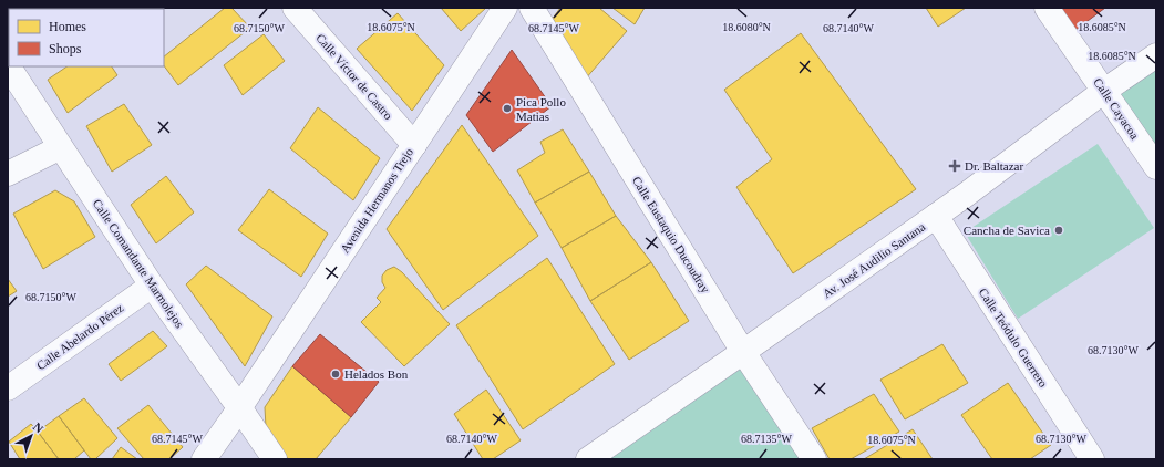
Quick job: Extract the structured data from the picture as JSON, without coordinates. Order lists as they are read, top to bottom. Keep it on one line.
{"streets":{"street":["Calle Víctor de Castro","Calle Cayacoa","Avenida Hermanos Trejo","Calle Eustaquio Ducoudray","Av. José Audilio Santana","Calle Comandante Marmolejos","Calle Abelardo Pérez","Calle Teódulo Guerrero"]},"crossings":[["Calle Víctor de Castro","Avenida Hermanos Trejo"],["Calle Cayacoa","Av. José Audilio Santana"],["Avenida Hermanos Trejo","Calle Comandante Marmolejos"],["Calle Eustaquio Ducoudray","Av. José Audilio Santana"],["Av. José Audilio Santana","Calle Teódulo Guerrero"],["Calle Comandante Marmolejos","Calle Abelardo Pérez"]],"places":{"other":["Pica Pollo Matias","Cancha de Savica","Helados Bon"],"health":["Dr. Baltazar"]},"legend":["Homes","Shops"],"north":"top right","coordinates":["18.6075°N","18.6080°N","18.6085°N","68.7150°W","68.7145°W","68.7140°W","68.7130°W","68.7135°W"]}
